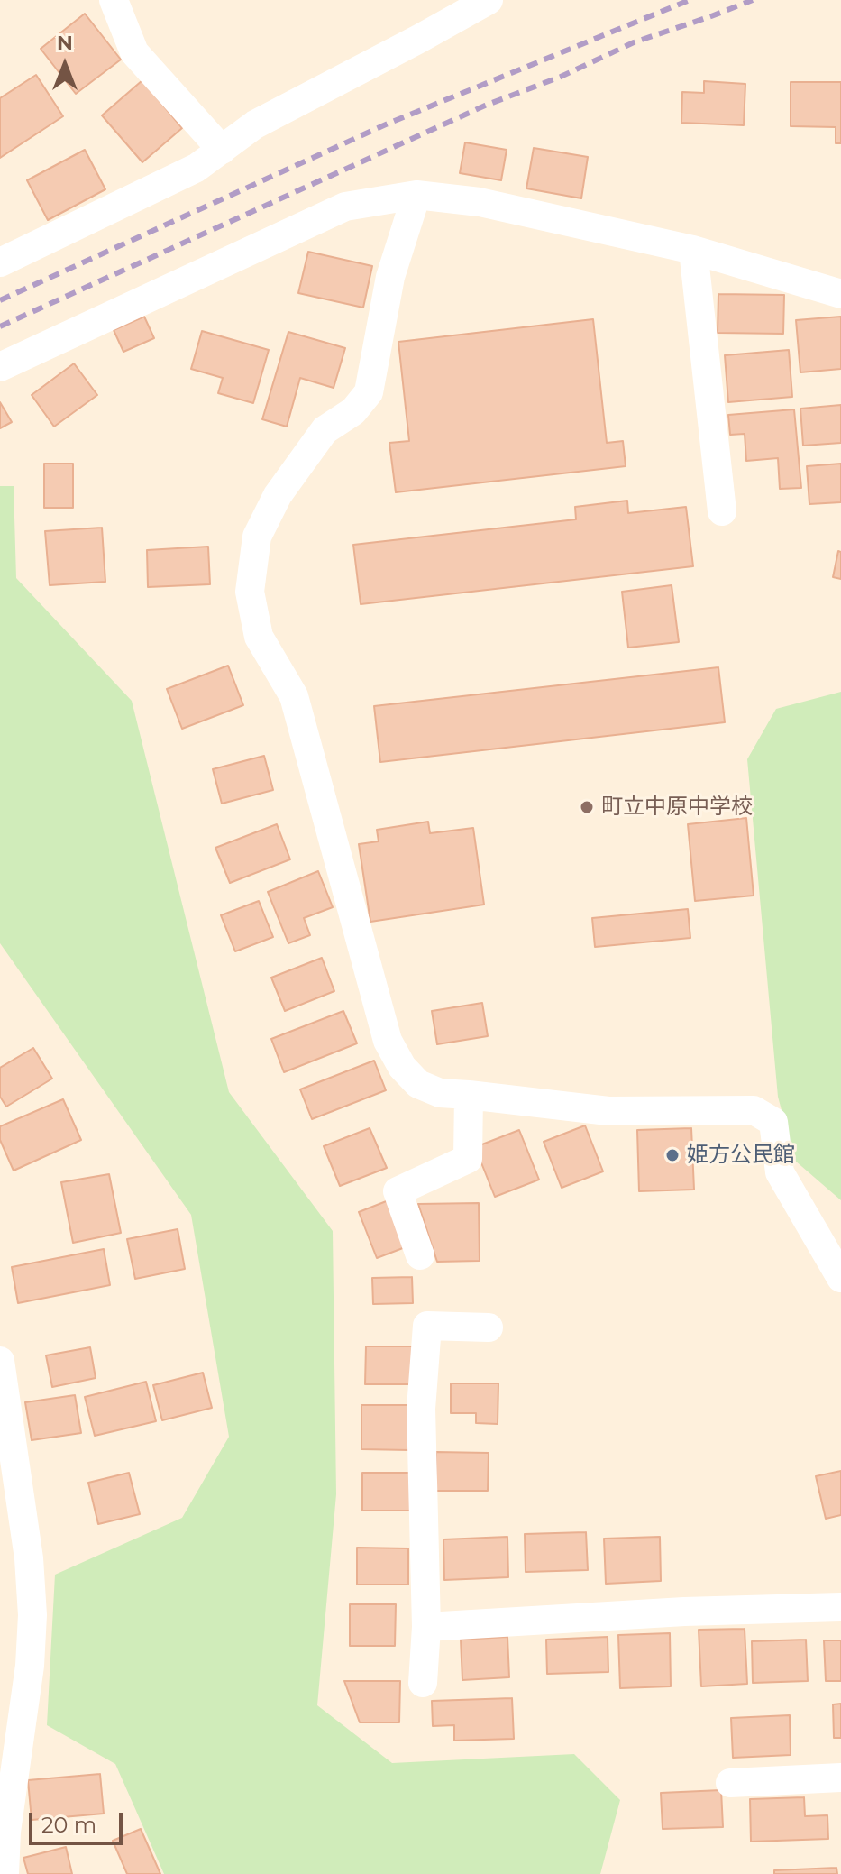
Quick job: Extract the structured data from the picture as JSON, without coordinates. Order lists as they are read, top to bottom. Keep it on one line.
{"places":["町立中原中学校","姫方公民館"],"scale_bar":"20 m","north":"top"}
